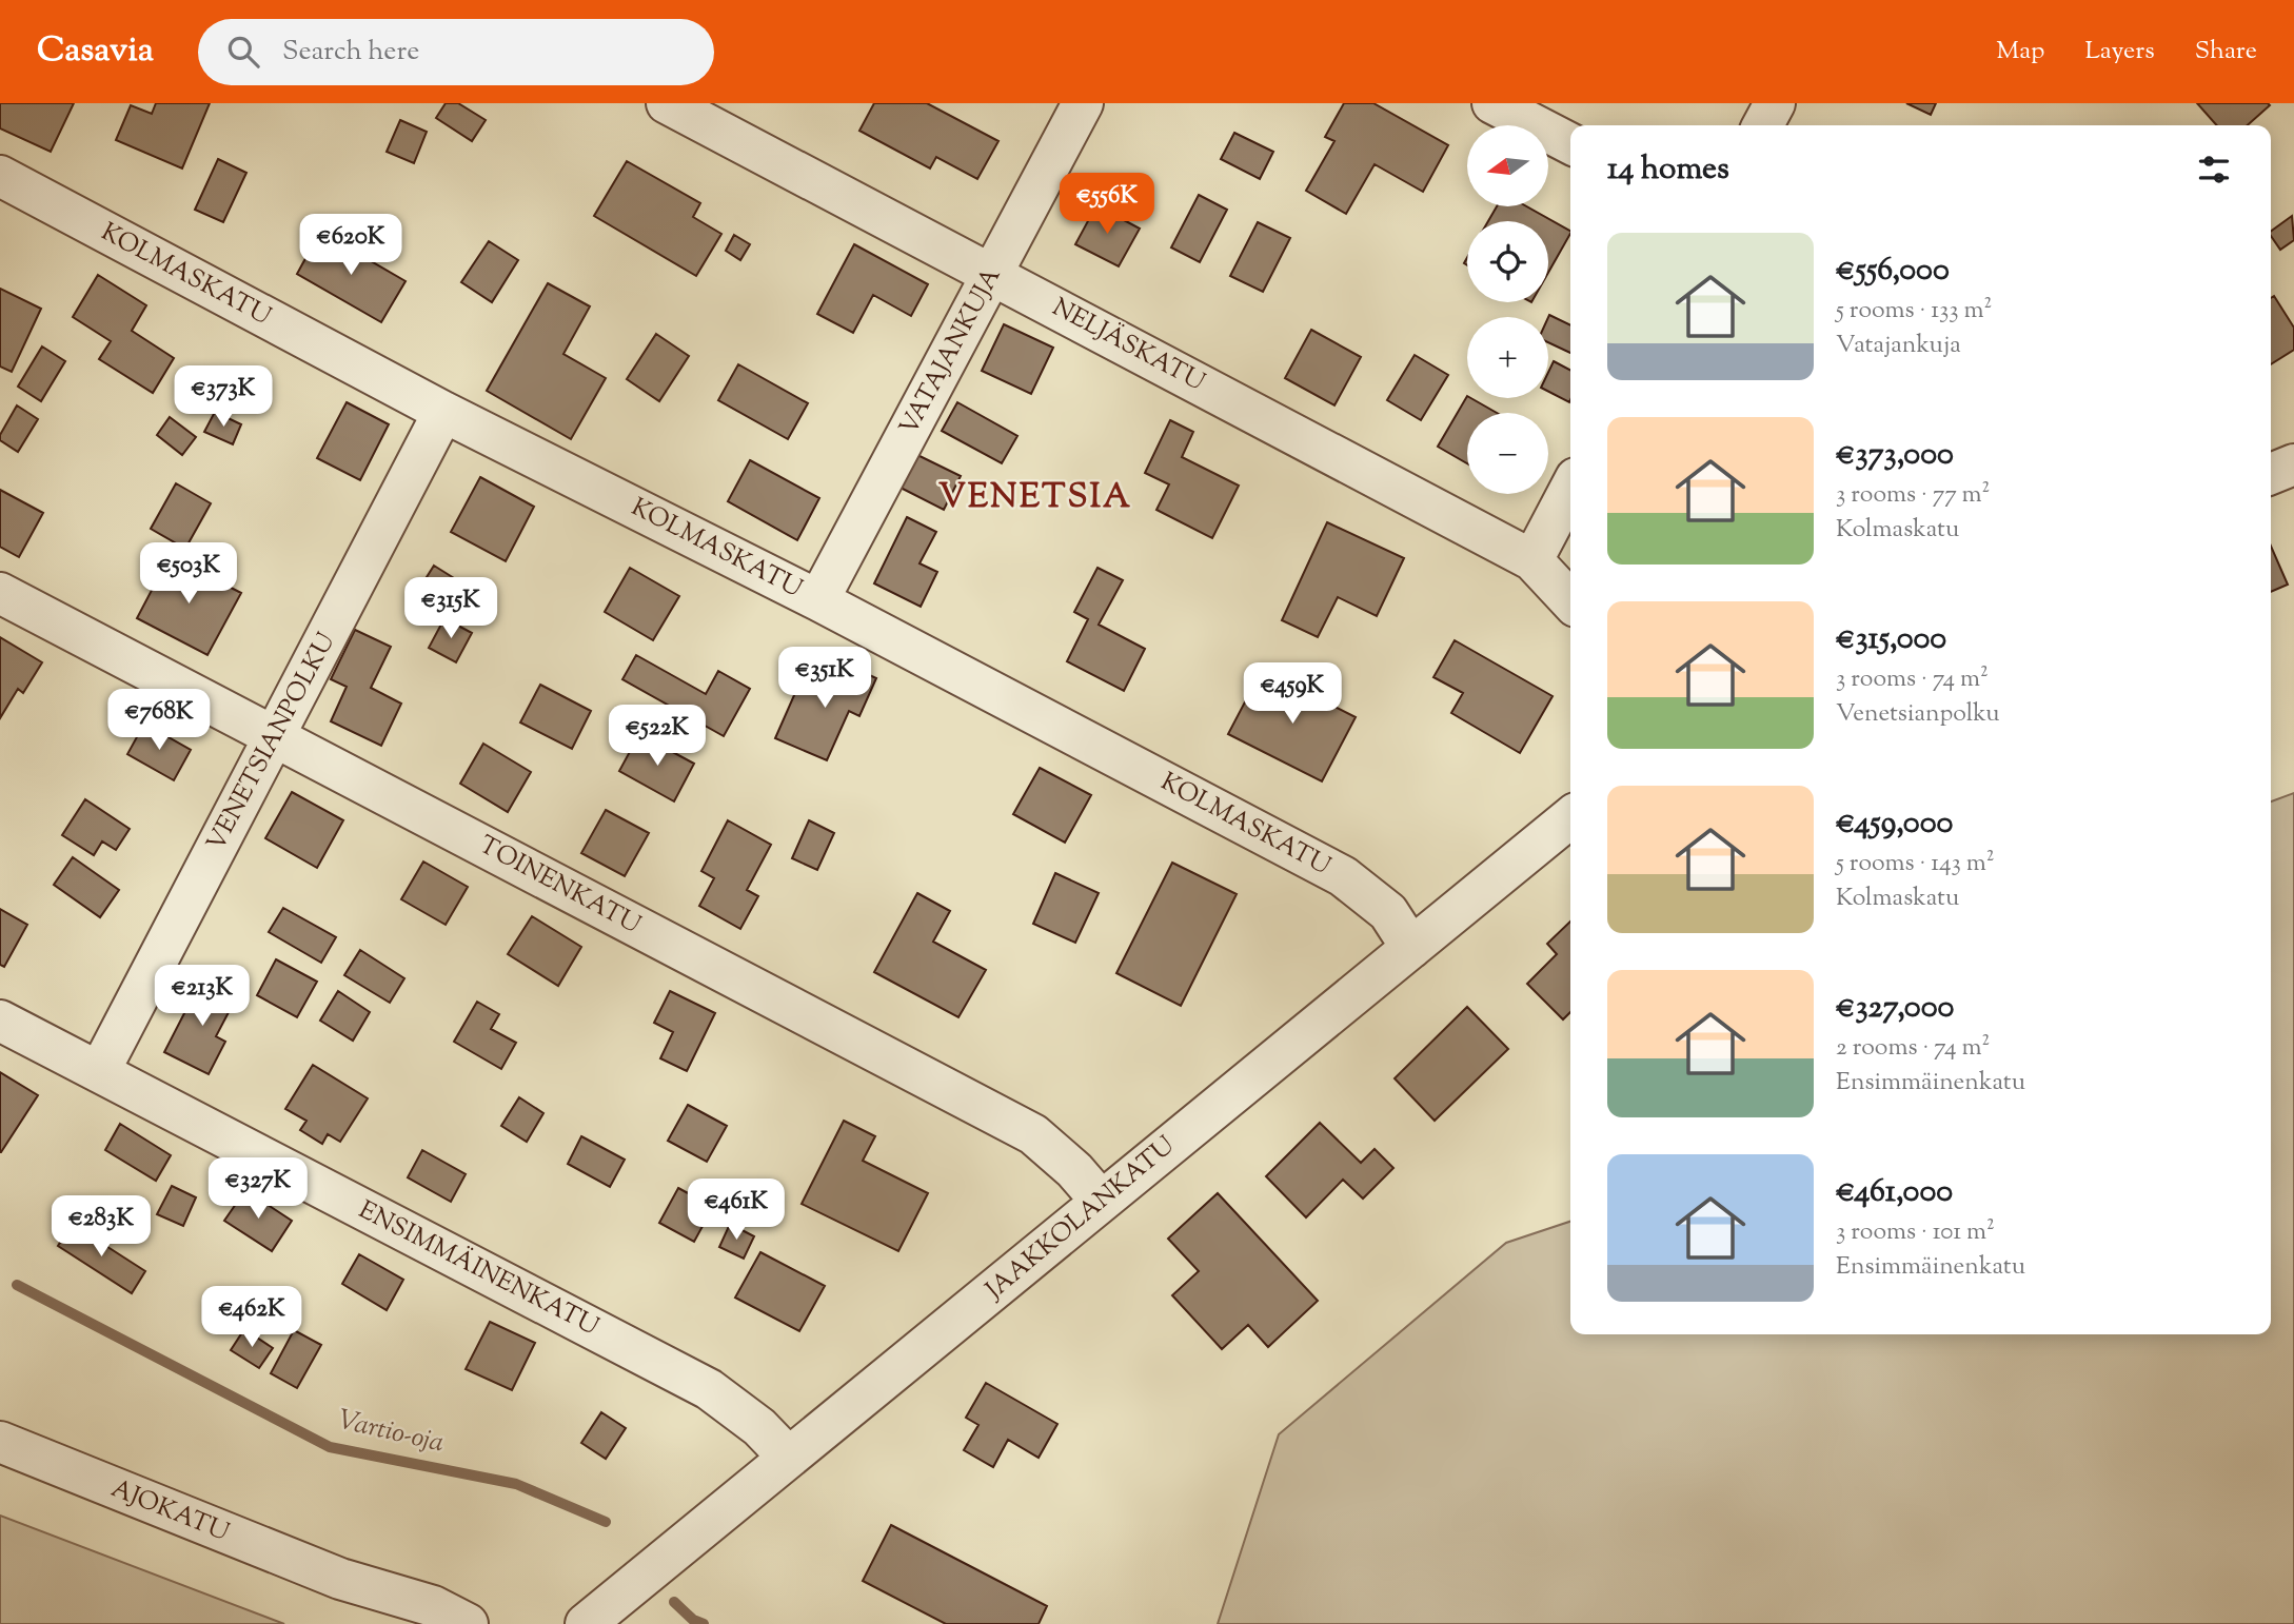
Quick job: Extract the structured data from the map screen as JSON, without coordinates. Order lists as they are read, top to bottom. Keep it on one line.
{"streets":{"street":["KOLMASKATU","NELJÄSKATU","VATAJANKUJA","VENETSIANPOLKU","TOINENKATU","JAAKKOLANKATU","ENSIMMÄINENKATU","AJOKATU"]},"crossings":[["KOLMASKATU","VATAJANKUJA"],["KOLMASKATU","VENETSIANPOLKU"],["KOLMASKATU","JAAKKOLANKATU"],["NELJÄSKATU","VATAJANKUJA"],["VENETSIANPOLKU","TOINENKATU"],["VENETSIANPOLKU","ENSIMMÄINENKATU"],["TOINENKATU","JAAKKOLANKATU"],["JAAKKOLANKATU","ENSIMMÄINENKATU"]],"districts":["VENETSIA"],"water":["Vartio-oja"],"north":"left","page":{"header":"Casavia","search":"Search here","nav":["Map","Layers","Share"],"map_buttons":["+","−"],"heading":"14 homes","price":["€556K","€620K","€373K","€503K","€315K","€351K","€459K","€768K","€522K","€213K","€327K","€461K","€283K","€462K"],"list":[{"name":"€556,000","note":"5 rooms · 133 m² · Vatajankuja"},{"name":"€373,000","note":"3 rooms · 77 m² · Kolmaskatu"},{"name":"€315,000","note":"3 rooms · 74 m² · Venetsianpolku"},{"name":"€459,000","note":"5 rooms · 143 m² · Kolmaskatu"},{"name":"€327,000","note":"2 rooms · 74 m² · Ensimmäinenkatu"},{"name":"€461,000","note":"3 rooms · 101 m² · Ensimmäinenkatu"}]}}
